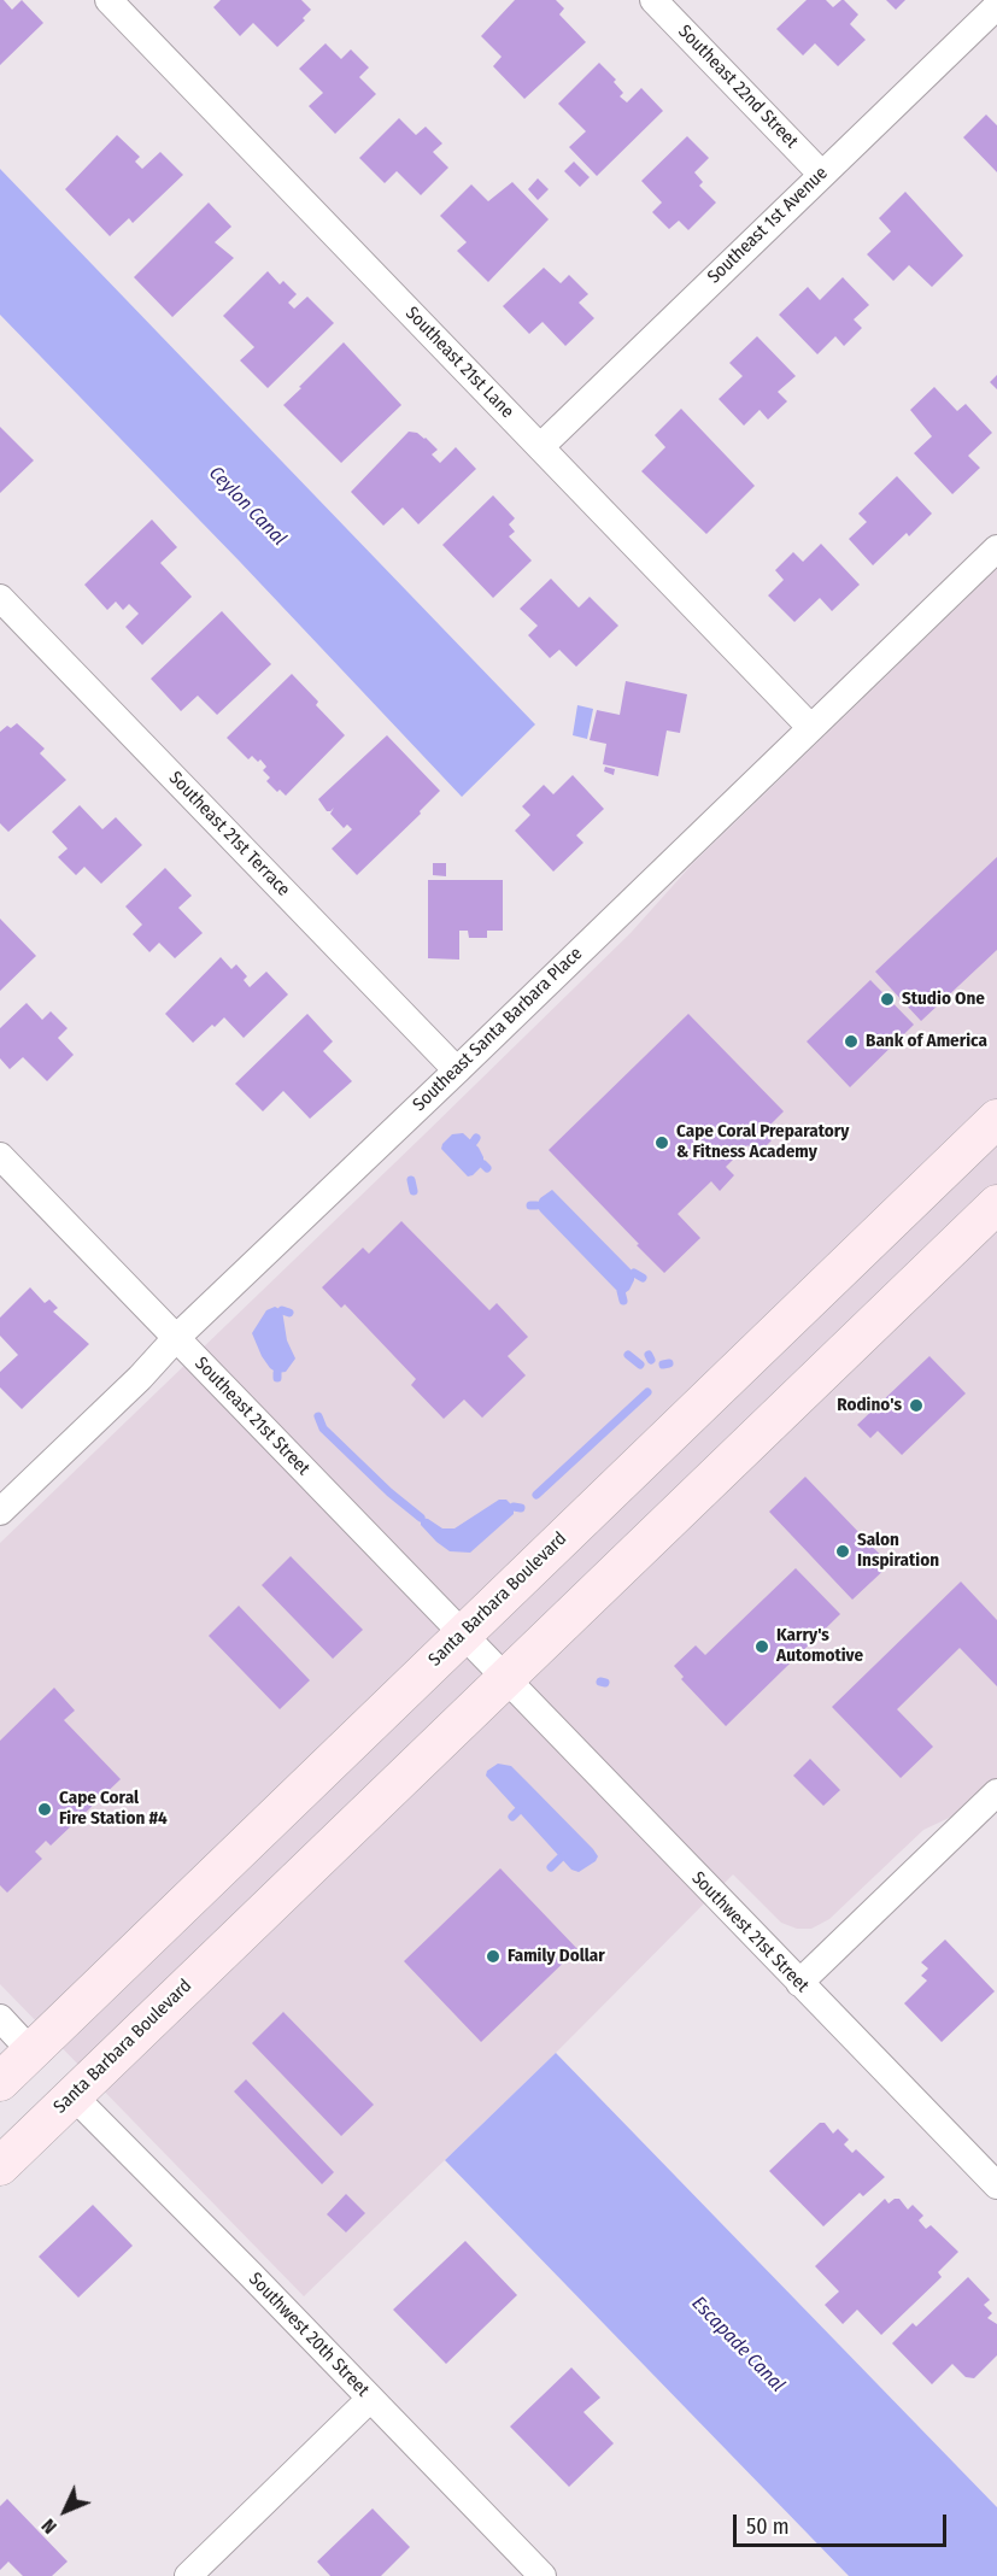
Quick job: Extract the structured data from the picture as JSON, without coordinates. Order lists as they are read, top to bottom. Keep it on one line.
{"streets":{"main road":["Santa Barbara Boulevard"],"street":["Southeast 22nd Street","Southeast 1st Avenue","Southeast 21st Lane","Southeast 21st Terrace","Southeast Santa Barbara Place","Southeast 21st Street","Southwest 21st Street","Southwest 20th Street"]},"crossings":[["Southeast 22nd Street","Southeast 1st Avenue"],["Southeast 1st Avenue","Southeast 21st Lane"],["Southeast 21st Lane","Southeast Santa Barbara Place"],["Southeast 21st Terrace","Southeast Santa Barbara Place"],["Southeast Santa Barbara Place","Southeast 21st Street"],["Southeast 21st Street","Santa Barbara Boulevard"],["Southeast 21st Street","Southwest 21st Street"],["Santa Barbara Boulevard","Southwest 21st Street"],["Santa Barbara Boulevard","Southwest 20th Street"]],"water":["Ceylon Canal","Escapade Canal"],"places":["Studio One","Bank of America","Cape Coral Preparatory & Fitness Academy","Rodino's","Salon Inspiration","Karry's Automotive","Cape Coral Fire Station #4","Family Dollar"],"scale_bar":"50 m","north":"bottom left"}
